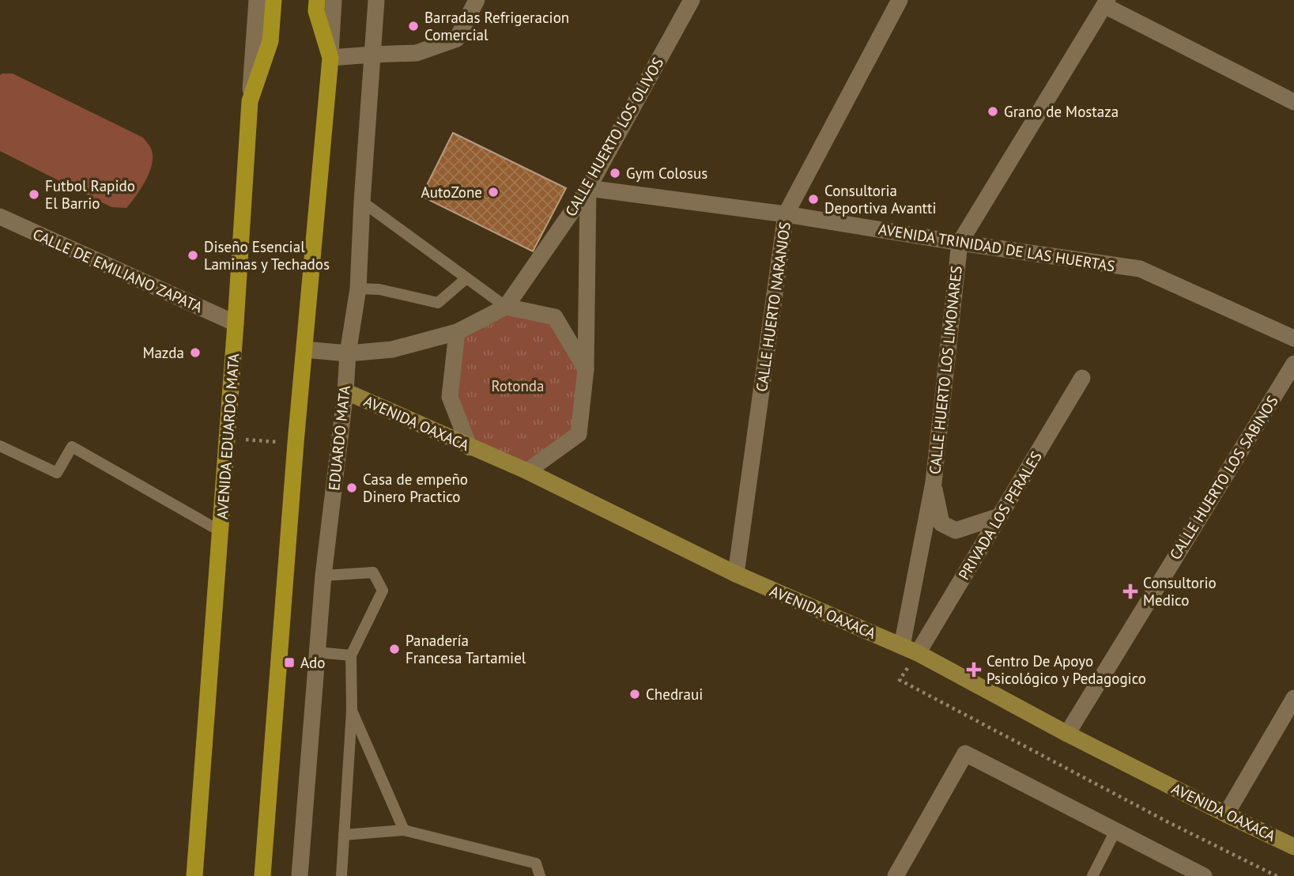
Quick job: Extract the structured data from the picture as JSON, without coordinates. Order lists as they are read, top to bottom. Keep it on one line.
{"streets":{"main road":["AVENIDA OAXACA","AVENIDA EDUARDO MATA"],"street":["CALLE HUERTO LOS OLIVOS","AVENIDA TRINIDAD DE LAS HUERTAS","CALLE DE EMILIANO ZAPATA","CALLE HUERTO NARANJOS","CALLE HUERTO LOS LIMONARES","EDUARDO MATA","CALLE HUERTO LOS SABINOS","PRIVADA LOS PERALES"]},"crossings":[["CALLE HUERTO LOS OLIVOS","AVENIDA TRINIDAD DE LAS HUERTAS"],["CALLE HUERTO LOS OLIVOS","AVENIDA OAXACA"],["CALLE HUERTO LOS OLIVOS","EDUARDO MATA"],["AVENIDA TRINIDAD DE LAS HUERTAS","CALLE HUERTO NARANJOS"],["AVENIDA TRINIDAD DE LAS HUERTAS","CALLE HUERTO LOS LIMONARES"],["CALLE DE EMILIANO ZAPATA","AVENIDA EDUARDO MATA"],["CALLE HUERTO NARANJOS","AVENIDA OAXACA"],["CALLE HUERTO LOS LIMONARES","AVENIDA OAXACA"],["AVENIDA OAXACA","EDUARDO MATA"],["AVENIDA OAXACA","CALLE HUERTO LOS SABINOS"],["AVENIDA OAXACA","PRIVADA LOS PERALES"]],"parks":["Rotonda"],"places":{"other":["Barradas Refrigeracion Comercial","Grano de Mostaza","Gym Colosus","AutoZone","Futbol Rapido El Barrio","Consultoria Deportiva Avantti","Diseño Esencial Laminas y Techados","Mazda","Casa de empeño Dinero Practico","Panadería Francesa Tartamiel","Chedraui"],"health":["Consultorio Medico","Centro De Apoyo Psicológico y Pedagogico"],"transit":["Ado"]}}
